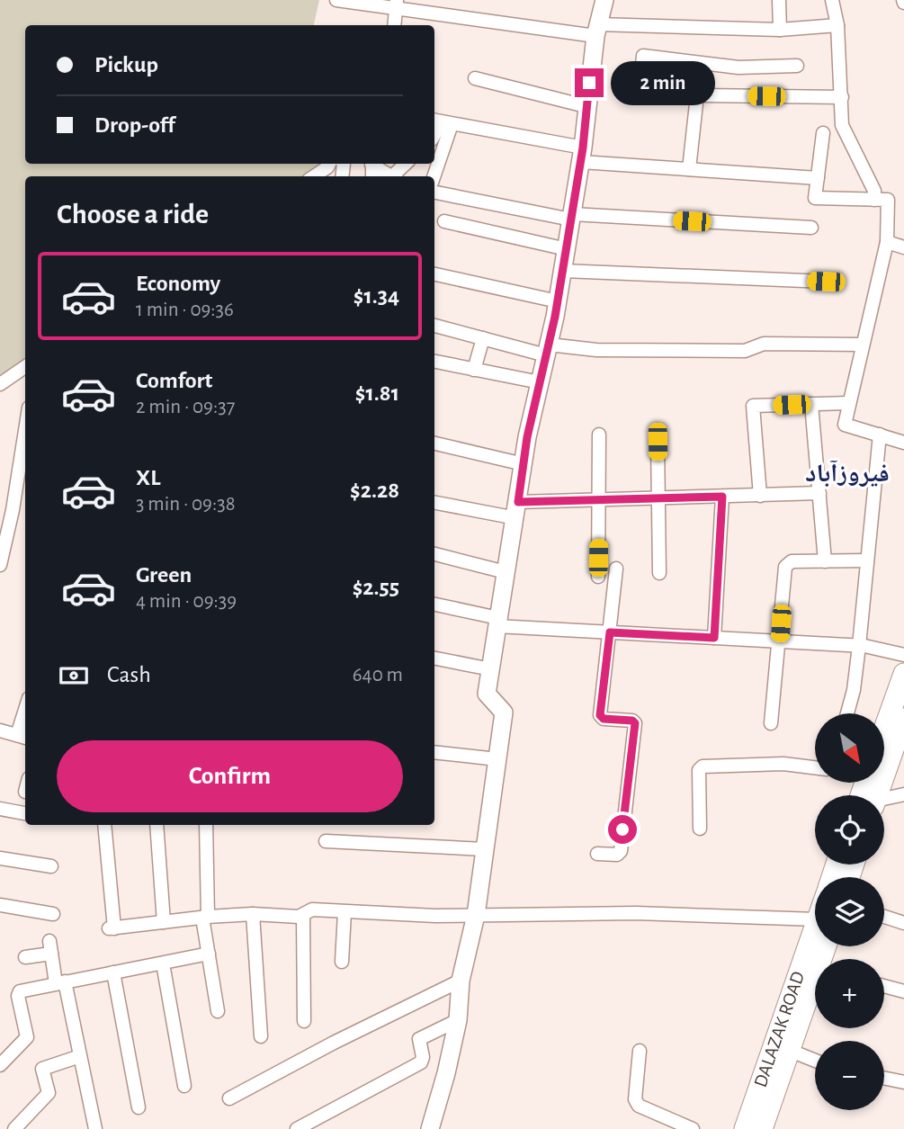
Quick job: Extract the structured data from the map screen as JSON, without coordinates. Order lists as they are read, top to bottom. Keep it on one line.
{"streets":{"main road":["DALAZAK ROAD"]},"districts":["فیروزآباد"],"north":"bottom right","page":{"banner":["Pickup","Drop-off"],"bubble":"2 min","heading":"Choose a ride","list":[{"name":"Economy","note":"1 min · 09:36","value":"$1.34"},{"name":"Comfort","note":"2 min · 09:37","value":"$1.81"},{"name":"XL","note":"3 min · 09:38","value":"$2.28"},{"name":"Green","note":"4 min · 09:39","value":"$2.55"}],"pay":["Cash","640 m"],"map_buttons":["+","−"],"buttons":"Confirm"}}
